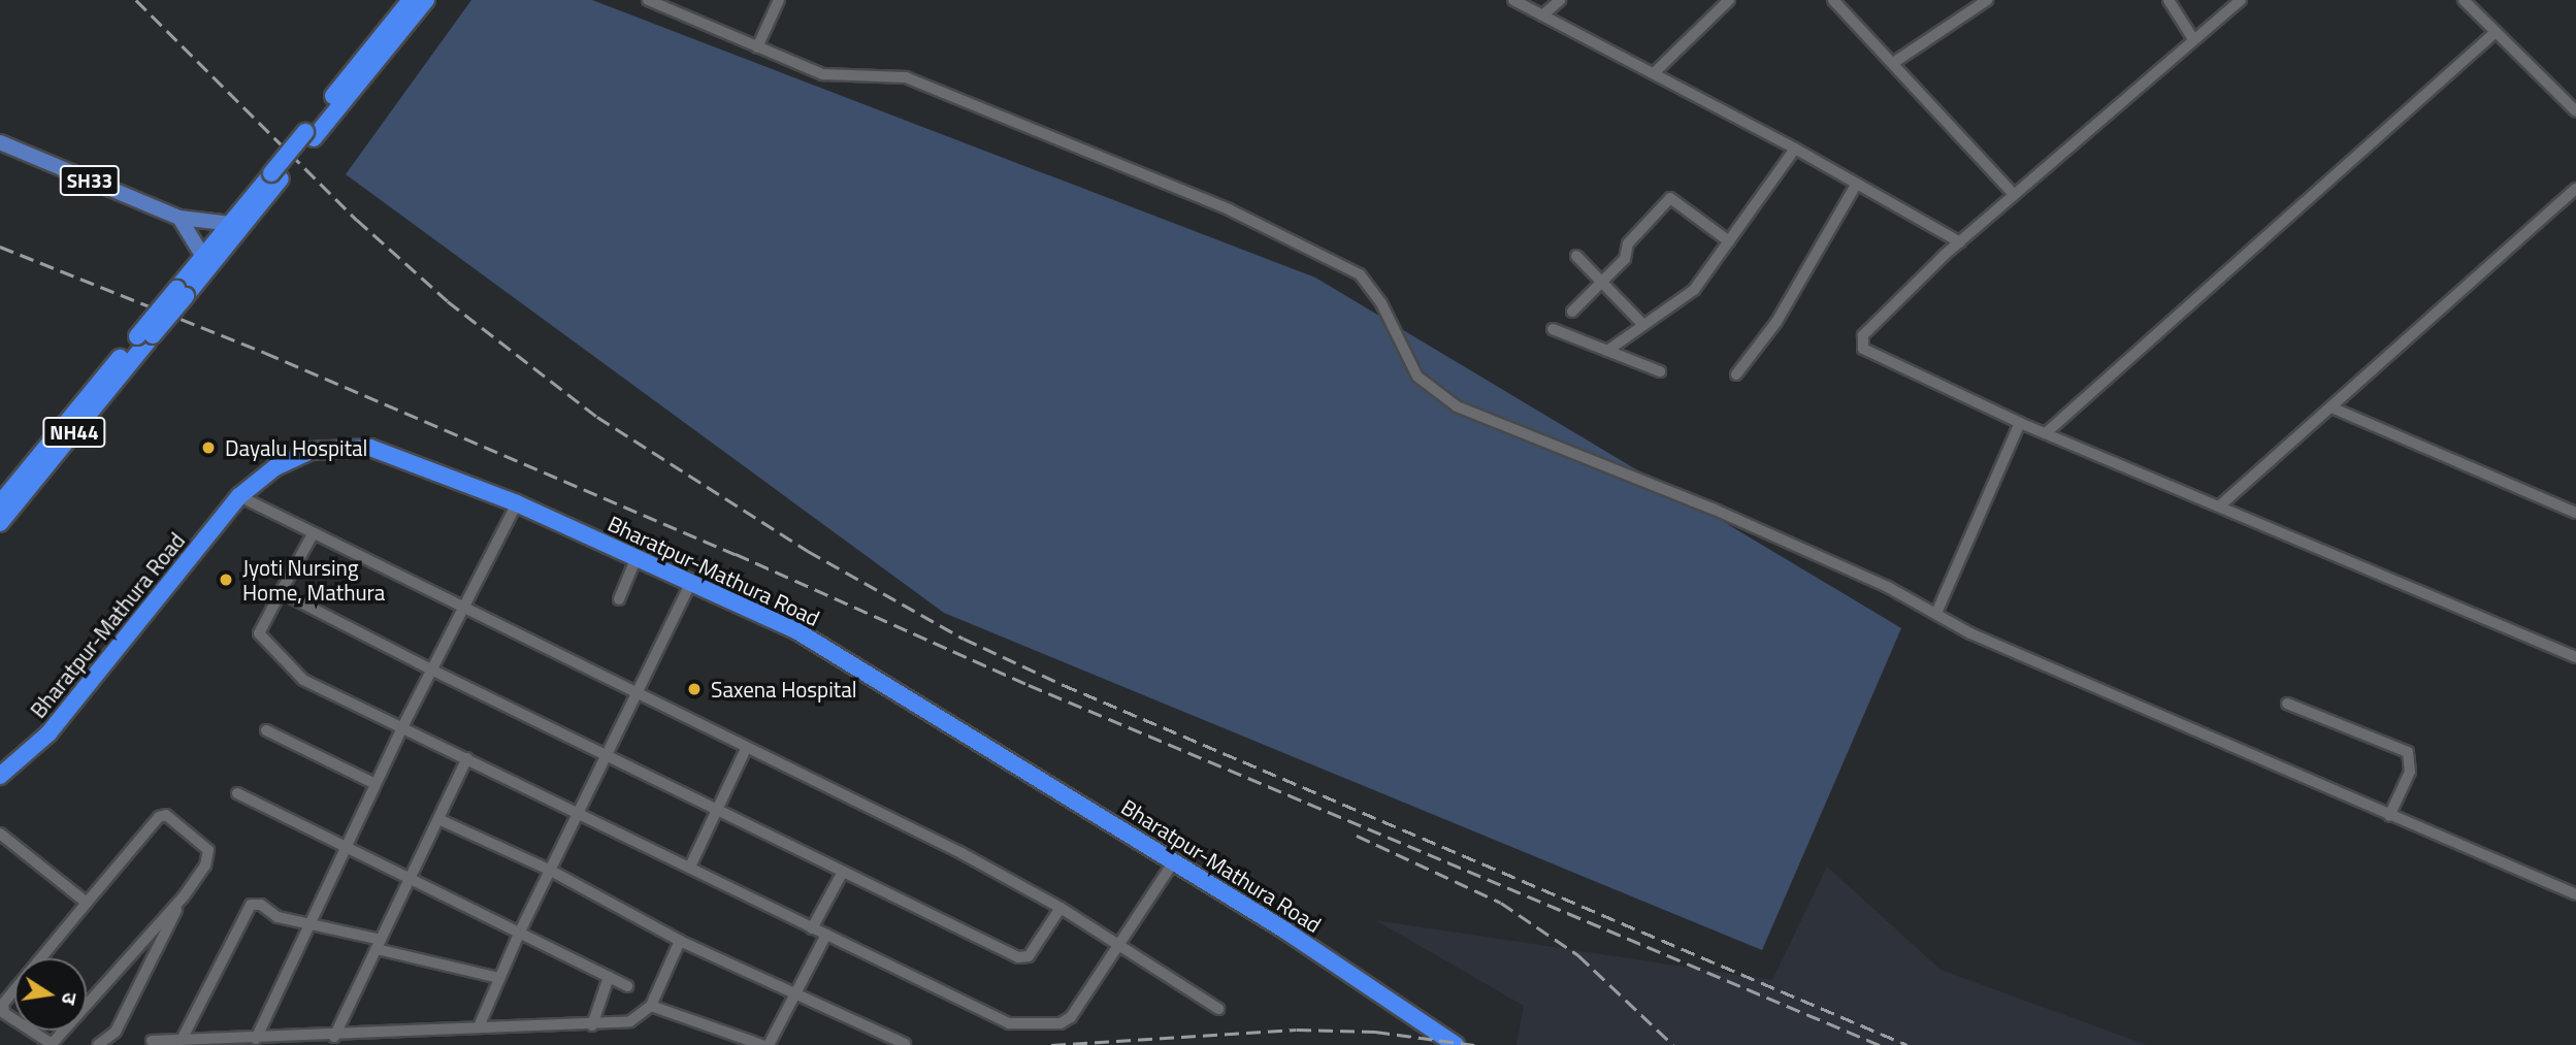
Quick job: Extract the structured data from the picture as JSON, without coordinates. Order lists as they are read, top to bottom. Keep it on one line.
{"streets":{"highway":["NH44","Bharatpur-Mathura Road"],"main road":["SH33"]},"crossings":[["SH33","NH44"]],"places":["Dayalu Hospital","Jyoti Nursing Home, Mathura","Saxena Hospital"],"north":"right"}
